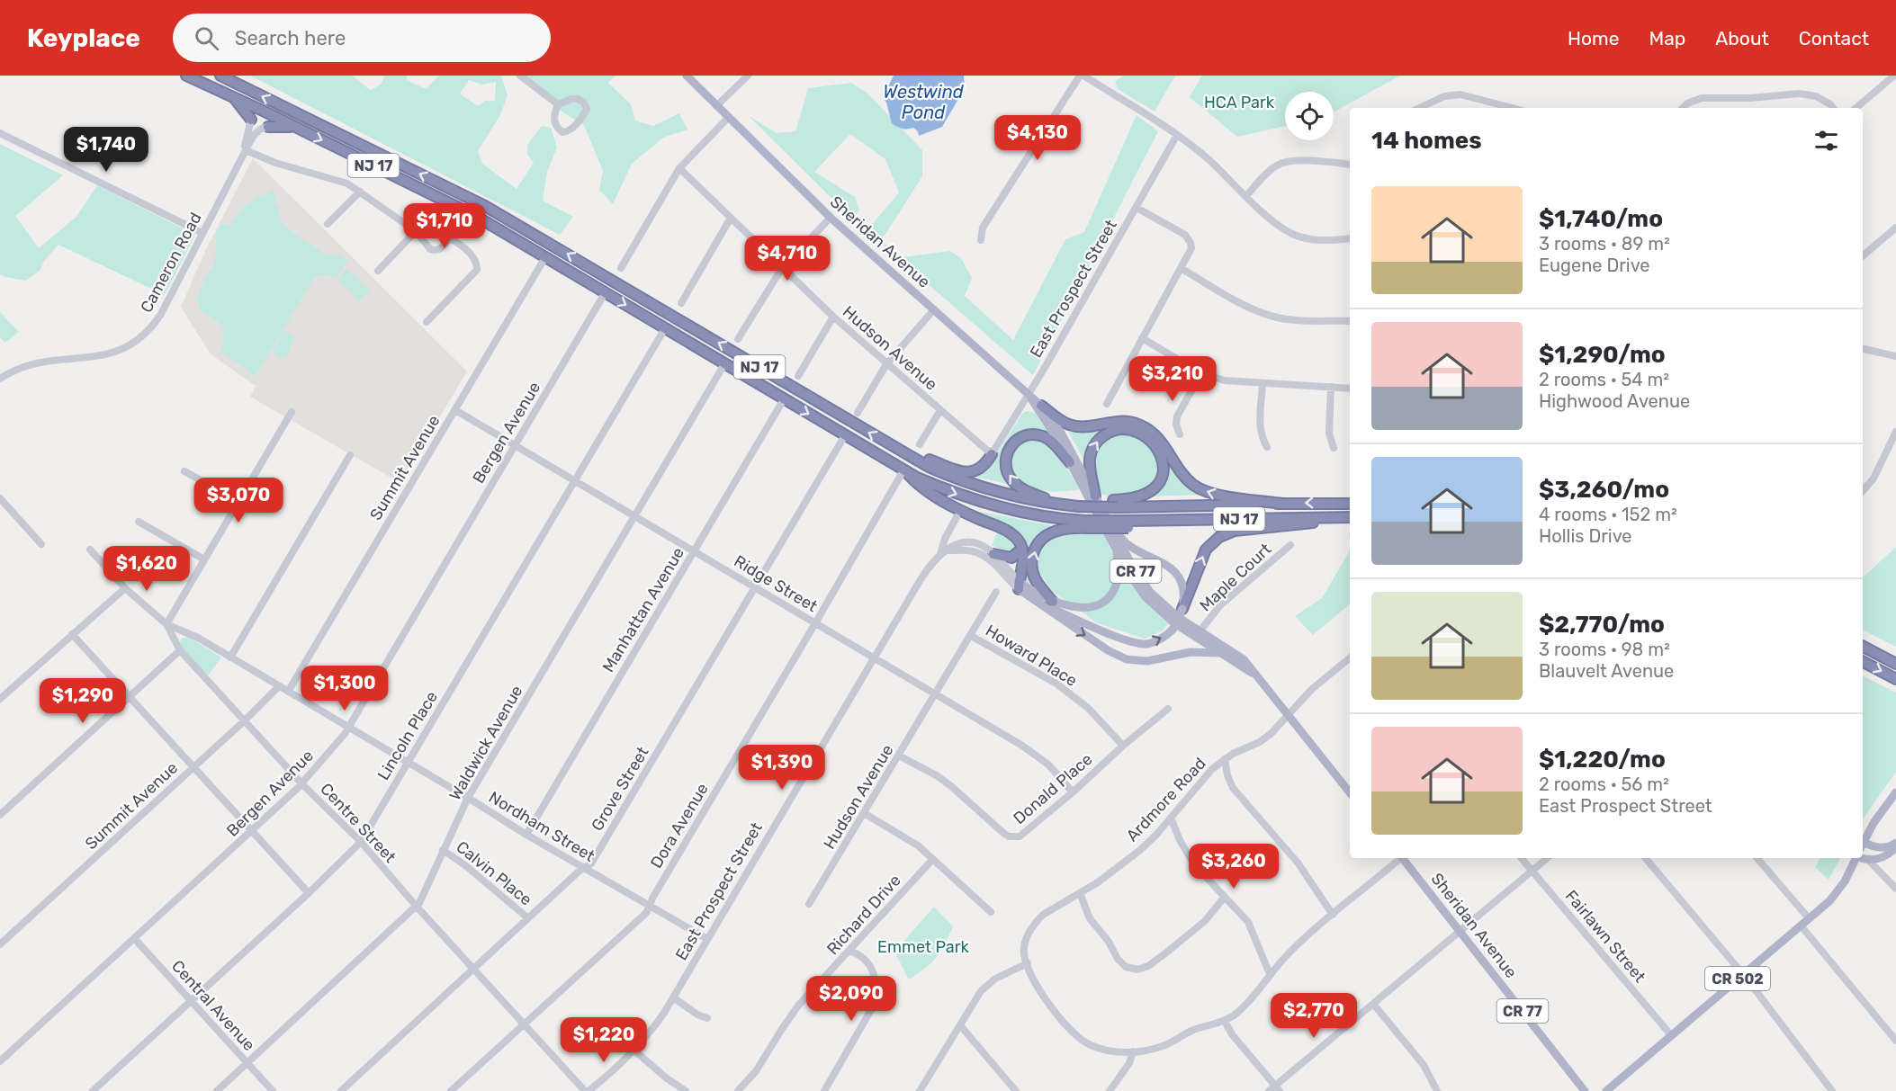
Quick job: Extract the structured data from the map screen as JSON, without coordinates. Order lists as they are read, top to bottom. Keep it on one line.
{"streets":{"highway":["NJ 17"],"main road":["Sheridan Avenue","CR 77","CR 502"],"street":["Cameron Road","East Prospect Street","Hudson Avenue","Bergen Avenue","Summit Avenue","Maple Court","Ridge Street","Manhattan Avenue","Howard Place","Lincoln Place","Waldwick Avenue","Grove Street","Donald Place","Ardmore Road","Centre Street","Dora Avenue","Nordham Street","Calvin Place","Richard Drive","Fairlawn Street","Central Avenue"]},"crossings":[["NJ 17","Bergen Avenue"],["NJ 17","Summit Avenue"],["NJ 17","Manhattan Avenue"],["NJ 17","Lincoln Place"],["NJ 17","Waldwick Avenue"],["NJ 17","Grove Street"],["NJ 17","Dora Avenue"],["Sheridan Avenue","East Prospect Street"],["Sheridan Avenue","CR 77"],["Sheridan Avenue","Maple Court"],["Sheridan Avenue","Ardmore Road"],["East Prospect Street","Hudson Avenue"],["East Prospect Street","Ridge Street"],["East Prospect Street","Nordham Street"],["Hudson Avenue","Ridge Street"],["Hudson Avenue","Howard Place"],["Hudson Avenue","Donald Place"],["Bergen Avenue","Ridge Street"],["Bergen Avenue","Centre Street"],["Bergen Avenue","Nordham Street"],["Bergen Avenue","Central Avenue"],["Summit Avenue","Ridge Street"],["Summit Avenue","Centre Street"],["Summit Avenue","Nordham Street"],["Ridge Street","Manhattan Avenue"],["Ridge Street","Lincoln Place"],["Ridge Street","Waldwick Avenue"],["Ridge Street","Grove Street"],["Ridge Street","Donald Place"],["Ridge Street","Dora Avenue"],["Manhattan Avenue","Nordham Street"],["Howard Place","Donald Place"],["Lincoln Place","Centre Street"],["Lincoln Place","Nordham Street"],["Lincoln Place","Central Avenue"],["Waldwick Avenue","Centre Street"],["Waldwick Avenue","Nordham Street"],["Waldwick Avenue","Calvin Place"],["Waldwick Avenue","Central Avenue"],["Grove Street","Centre Street"],["Grove Street","Nordham Street"],["Grove Street","Calvin Place"],["Centre Street","Dora Avenue"],["Centre Street","Nordham Street"],["Dora Avenue","Nordham Street"],["Fairlawn Street","CR 502"]],"water":["Westwind Pond"],"parks":["HCA Park","Emmet Park"],"page":{"header":"Keyplace","search":"Search here","nav":["Home","Map","About","Contact"],"heading":"14 homes","price":["$4,130","$1,740","$1,710","$4,710","$3,210","$3,070","$1,620","$1,300","$1,290","$1,390","$3,260","$2,090","$2,770","$1,220"],"list":[{"name":"$1,740/mo","note":"3 rooms · 89 m² · Eugene Drive"},{"name":"$1,290/mo","note":"2 rooms · 54 m² · Highwood Avenue"},{"name":"$3,260/mo","note":"4 rooms · 152 m² · Hollis Drive"},{"name":"$2,770/mo","note":"3 rooms · 98 m² · Blauvelt Avenue"},{"name":"$1,220/mo","note":"2 rooms · 56 m² · East Prospect Street"}]}}
